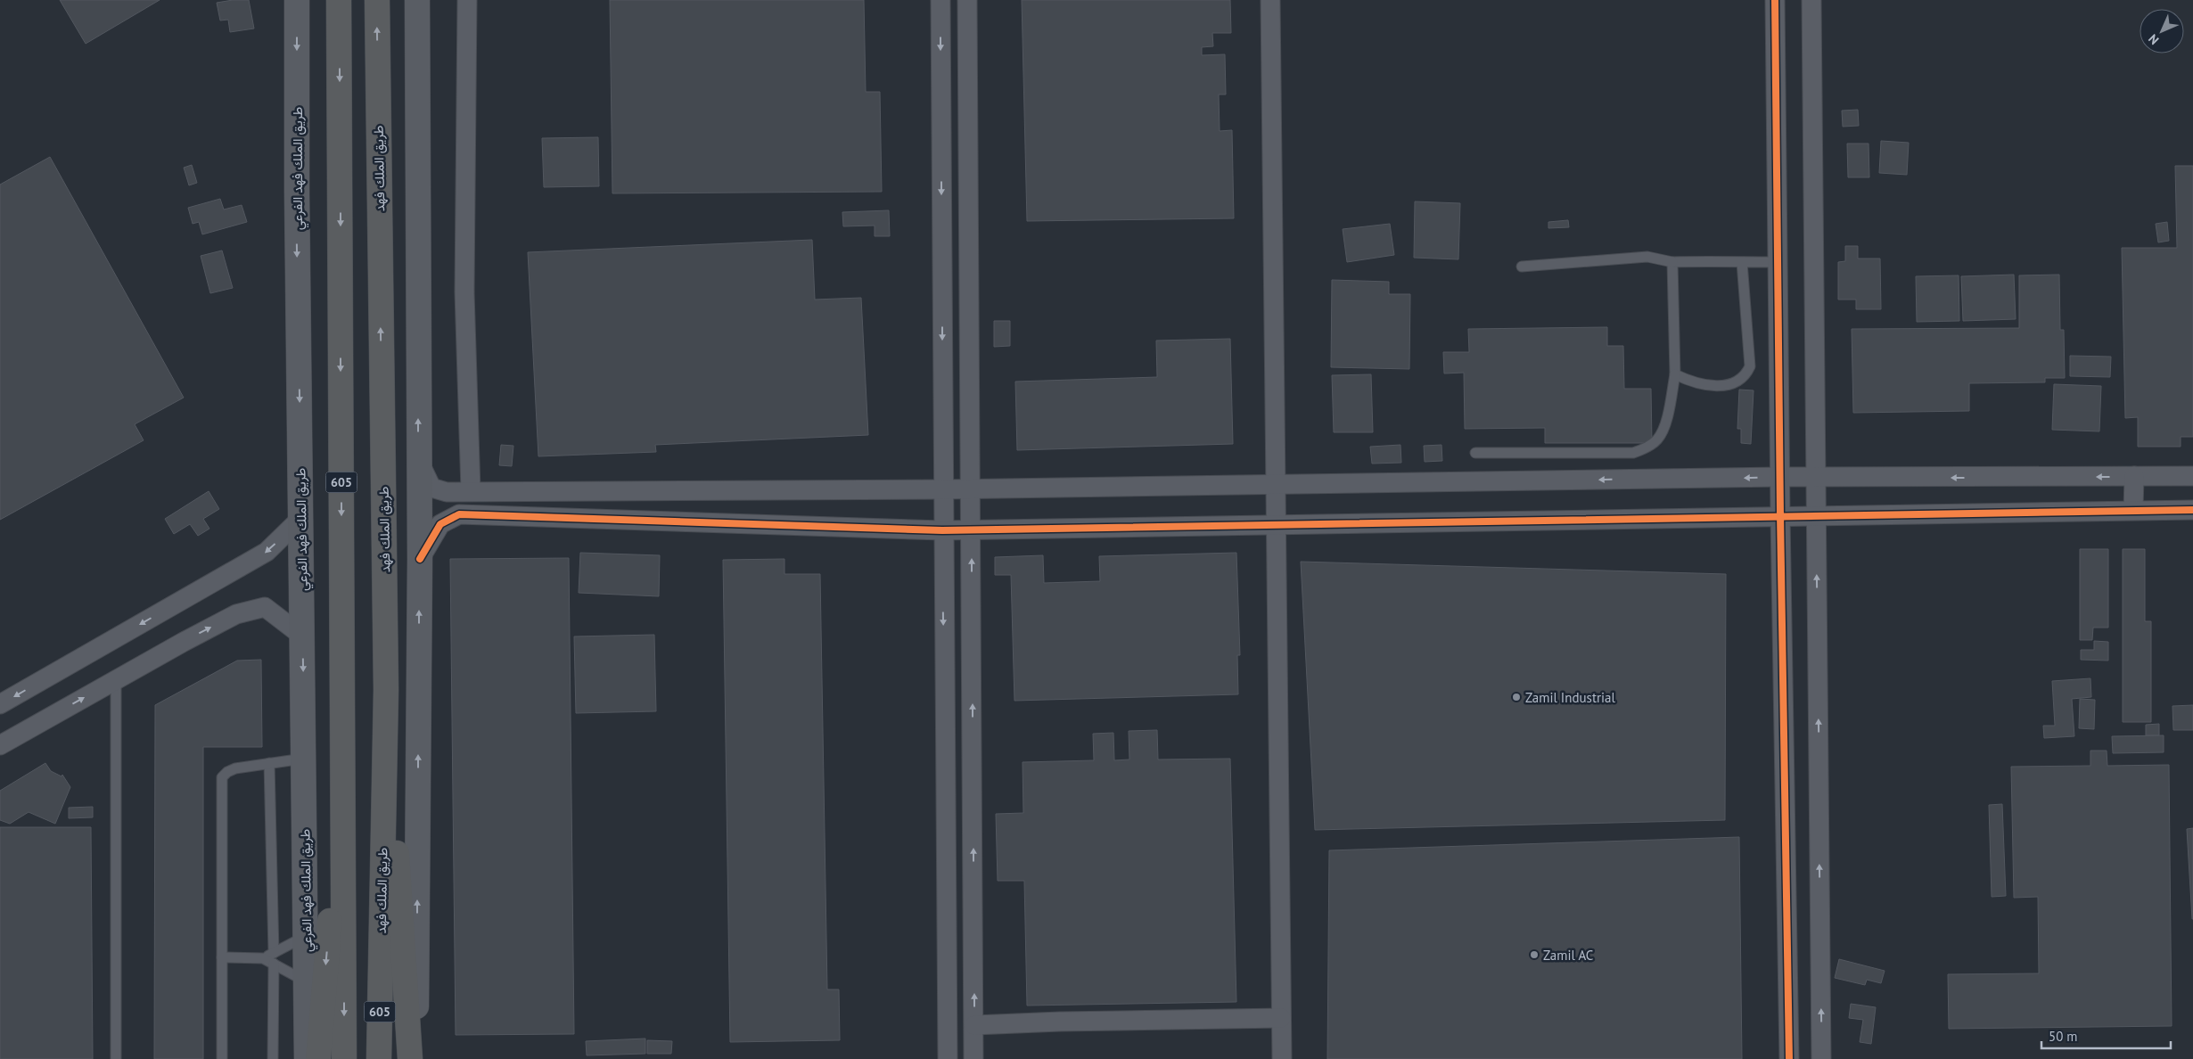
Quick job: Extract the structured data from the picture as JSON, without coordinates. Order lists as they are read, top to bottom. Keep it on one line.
{"streets":{"highway":["طريق الملك فهد","605"],"main road":["طريق الملك فهد الفرعي"]},"places":["Zamil Industrial","Zamil AC"],"scale_bar":"50 m","north":"bottom left"}
